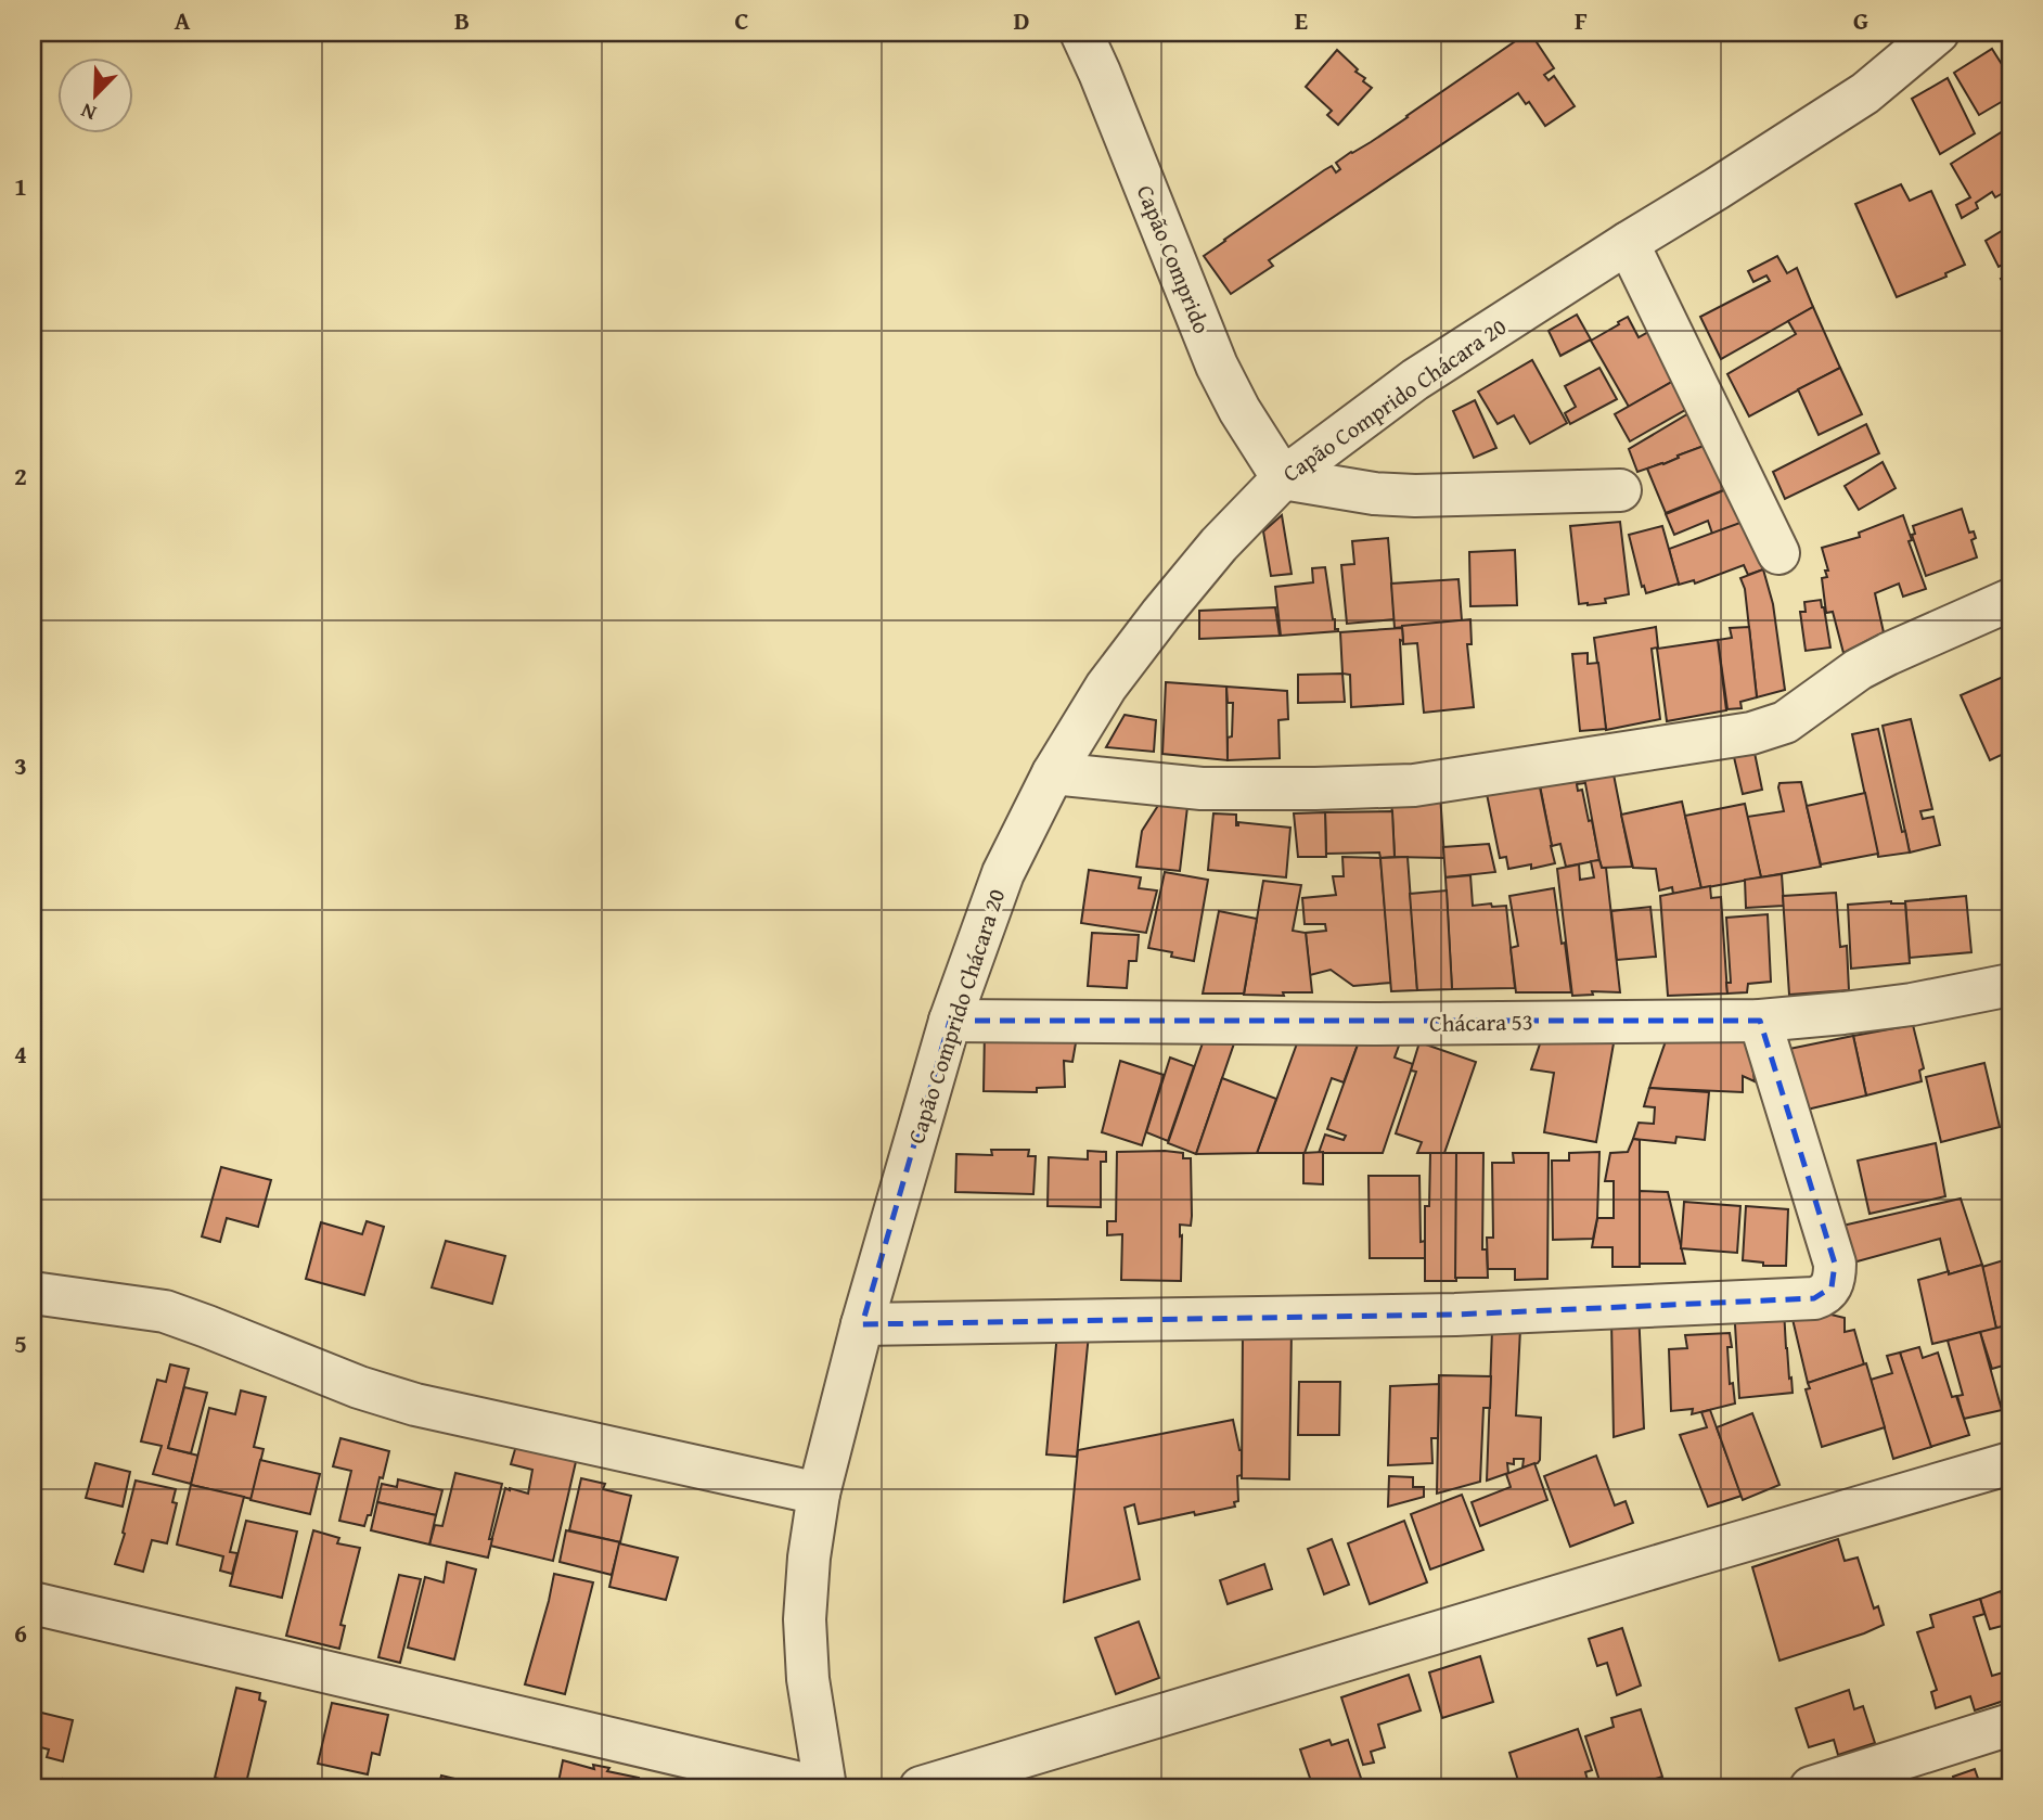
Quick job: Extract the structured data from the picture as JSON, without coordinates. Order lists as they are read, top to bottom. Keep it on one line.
{"streets":{"street":["Capão Comprido","Capão Comprido Chácara 20","Chácara 53"]},"crossings":[["Capão Comprido","Capão Comprido Chácara 20"],["Capão Comprido Chácara 20","Chácara 53"]],"north":"bottom left","grid":{"columns":["A","B","C","D","E","F","G"],"rows":["1","2","3","4","5","6"]}}
